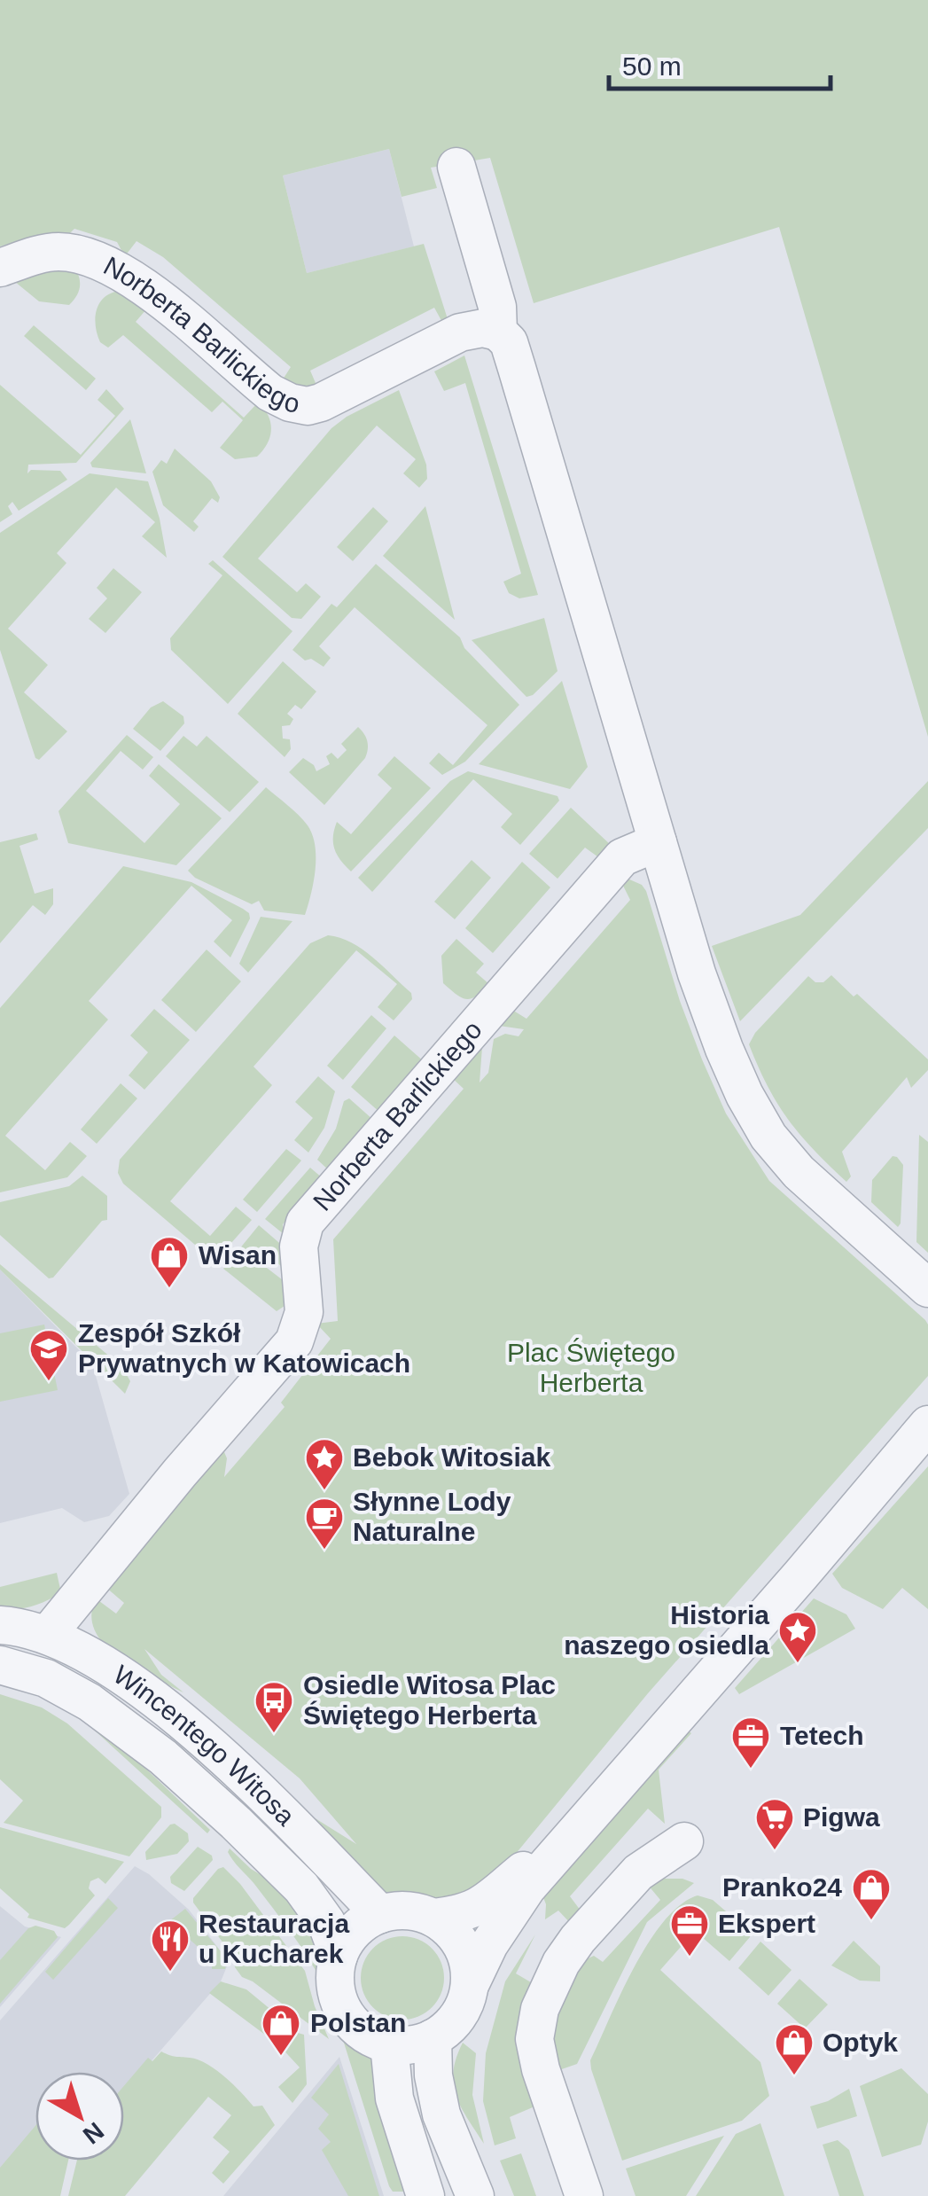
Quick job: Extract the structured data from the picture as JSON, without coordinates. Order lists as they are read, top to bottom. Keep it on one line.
{"streets":{"street":["Norberta Barlickiego","Wincentego Witosa"]},"crossings":[["Norberta Barlickiego","Wincentego Witosa"]],"parks":["Plac Świętego Herberta"],"places":{"shop":["Wisan","Pranko24","Polstan","Optyk"],"school or university":["Zespół Szkół Prywatnych w Katowicach"],"place":["Bebok Witosiak","Historia naszego osiedla"],"cafe":["Słynne Lody Naturalne"],"bus stop":["Osiedle Witosa Plac Świętego Herberta"],"office":["Tetech","Ekspert"],"supermarket":["Pigwa"],"restaurant":["Restauracja u Kucharek"]},"scale_bar":"50 m","north":"bottom right"}
